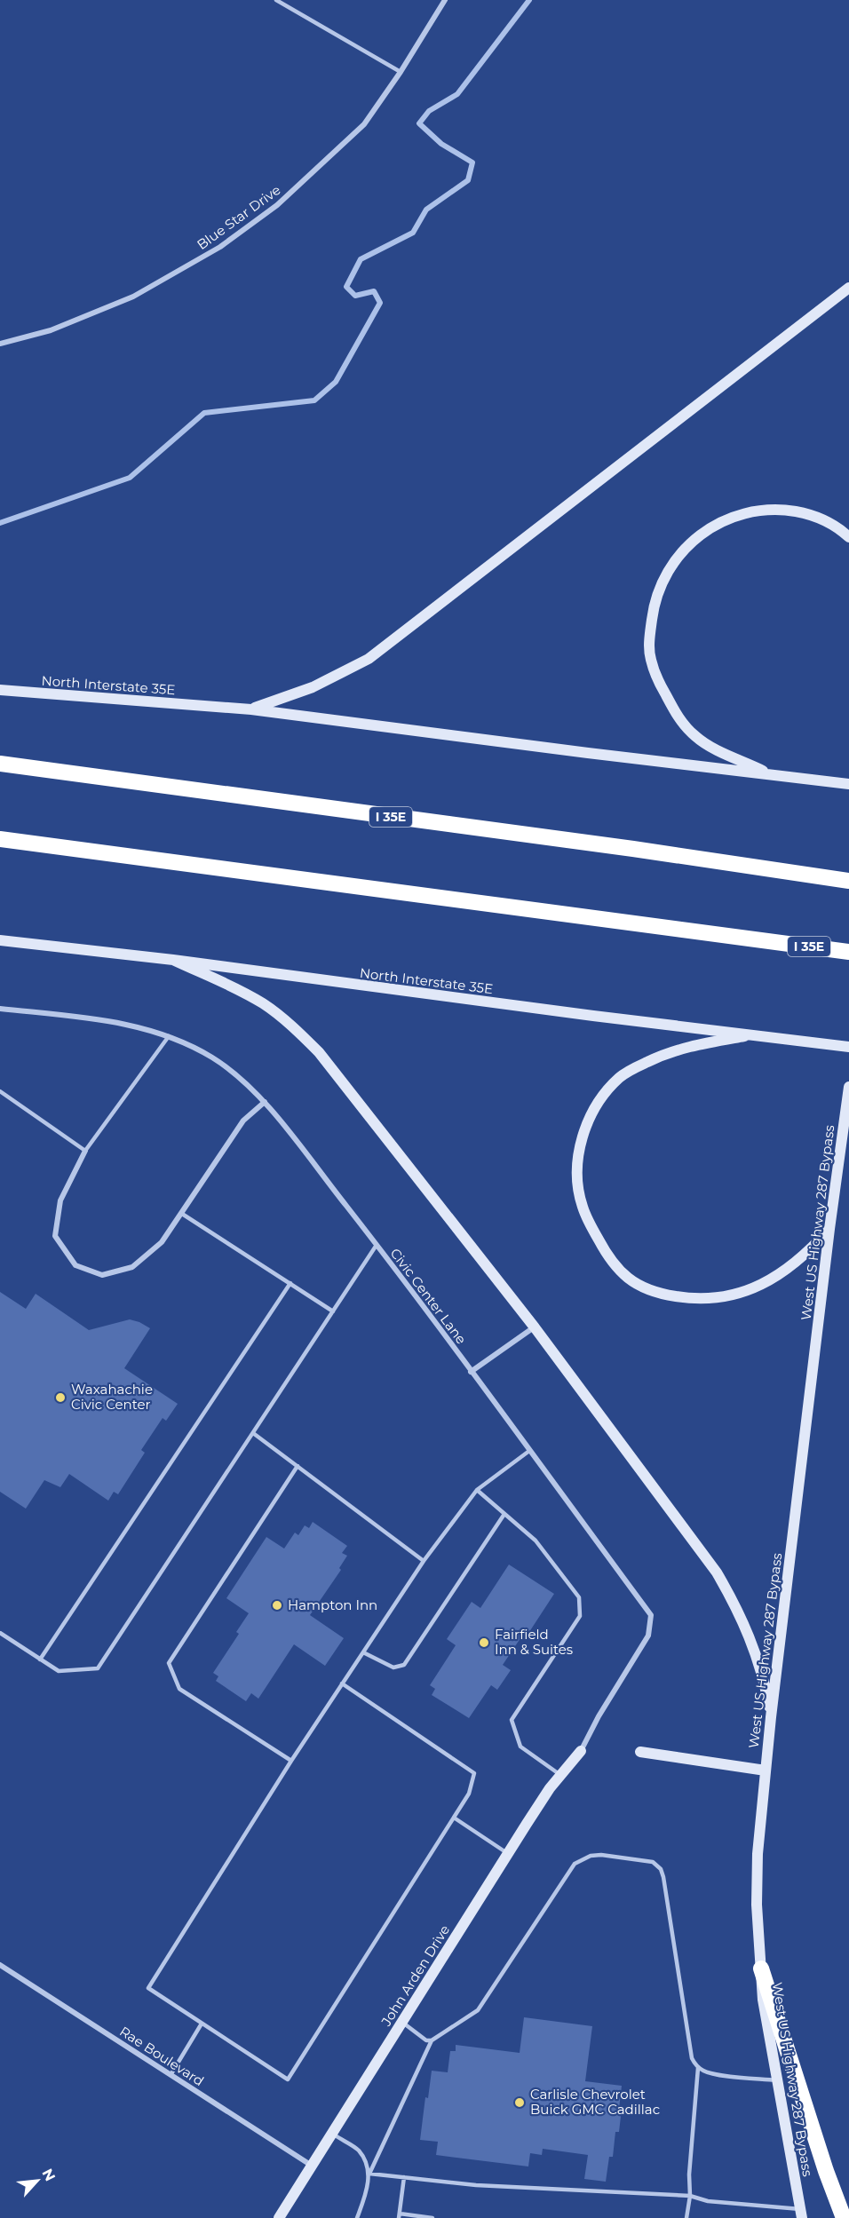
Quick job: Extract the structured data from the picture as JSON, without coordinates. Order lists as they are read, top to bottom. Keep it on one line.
{"streets":{"highway":["I 35E"],"main road":["North Interstate 35E","West US Highway 287 Bypass","John Arden Drive"],"street":["Blue Star Drive","Civic Center Lane","Rae Boulevard"]},"crossings":[["Civic Center Lane","John Arden Drive"],["John Arden Drive","Rae Boulevard"]],"places":["Waxahachie Civic Center","Hampton Inn","Fairfield Inn & Suites","Carlisle Chevrolet Buick GMC Cadillac"],"north":"top right"}
